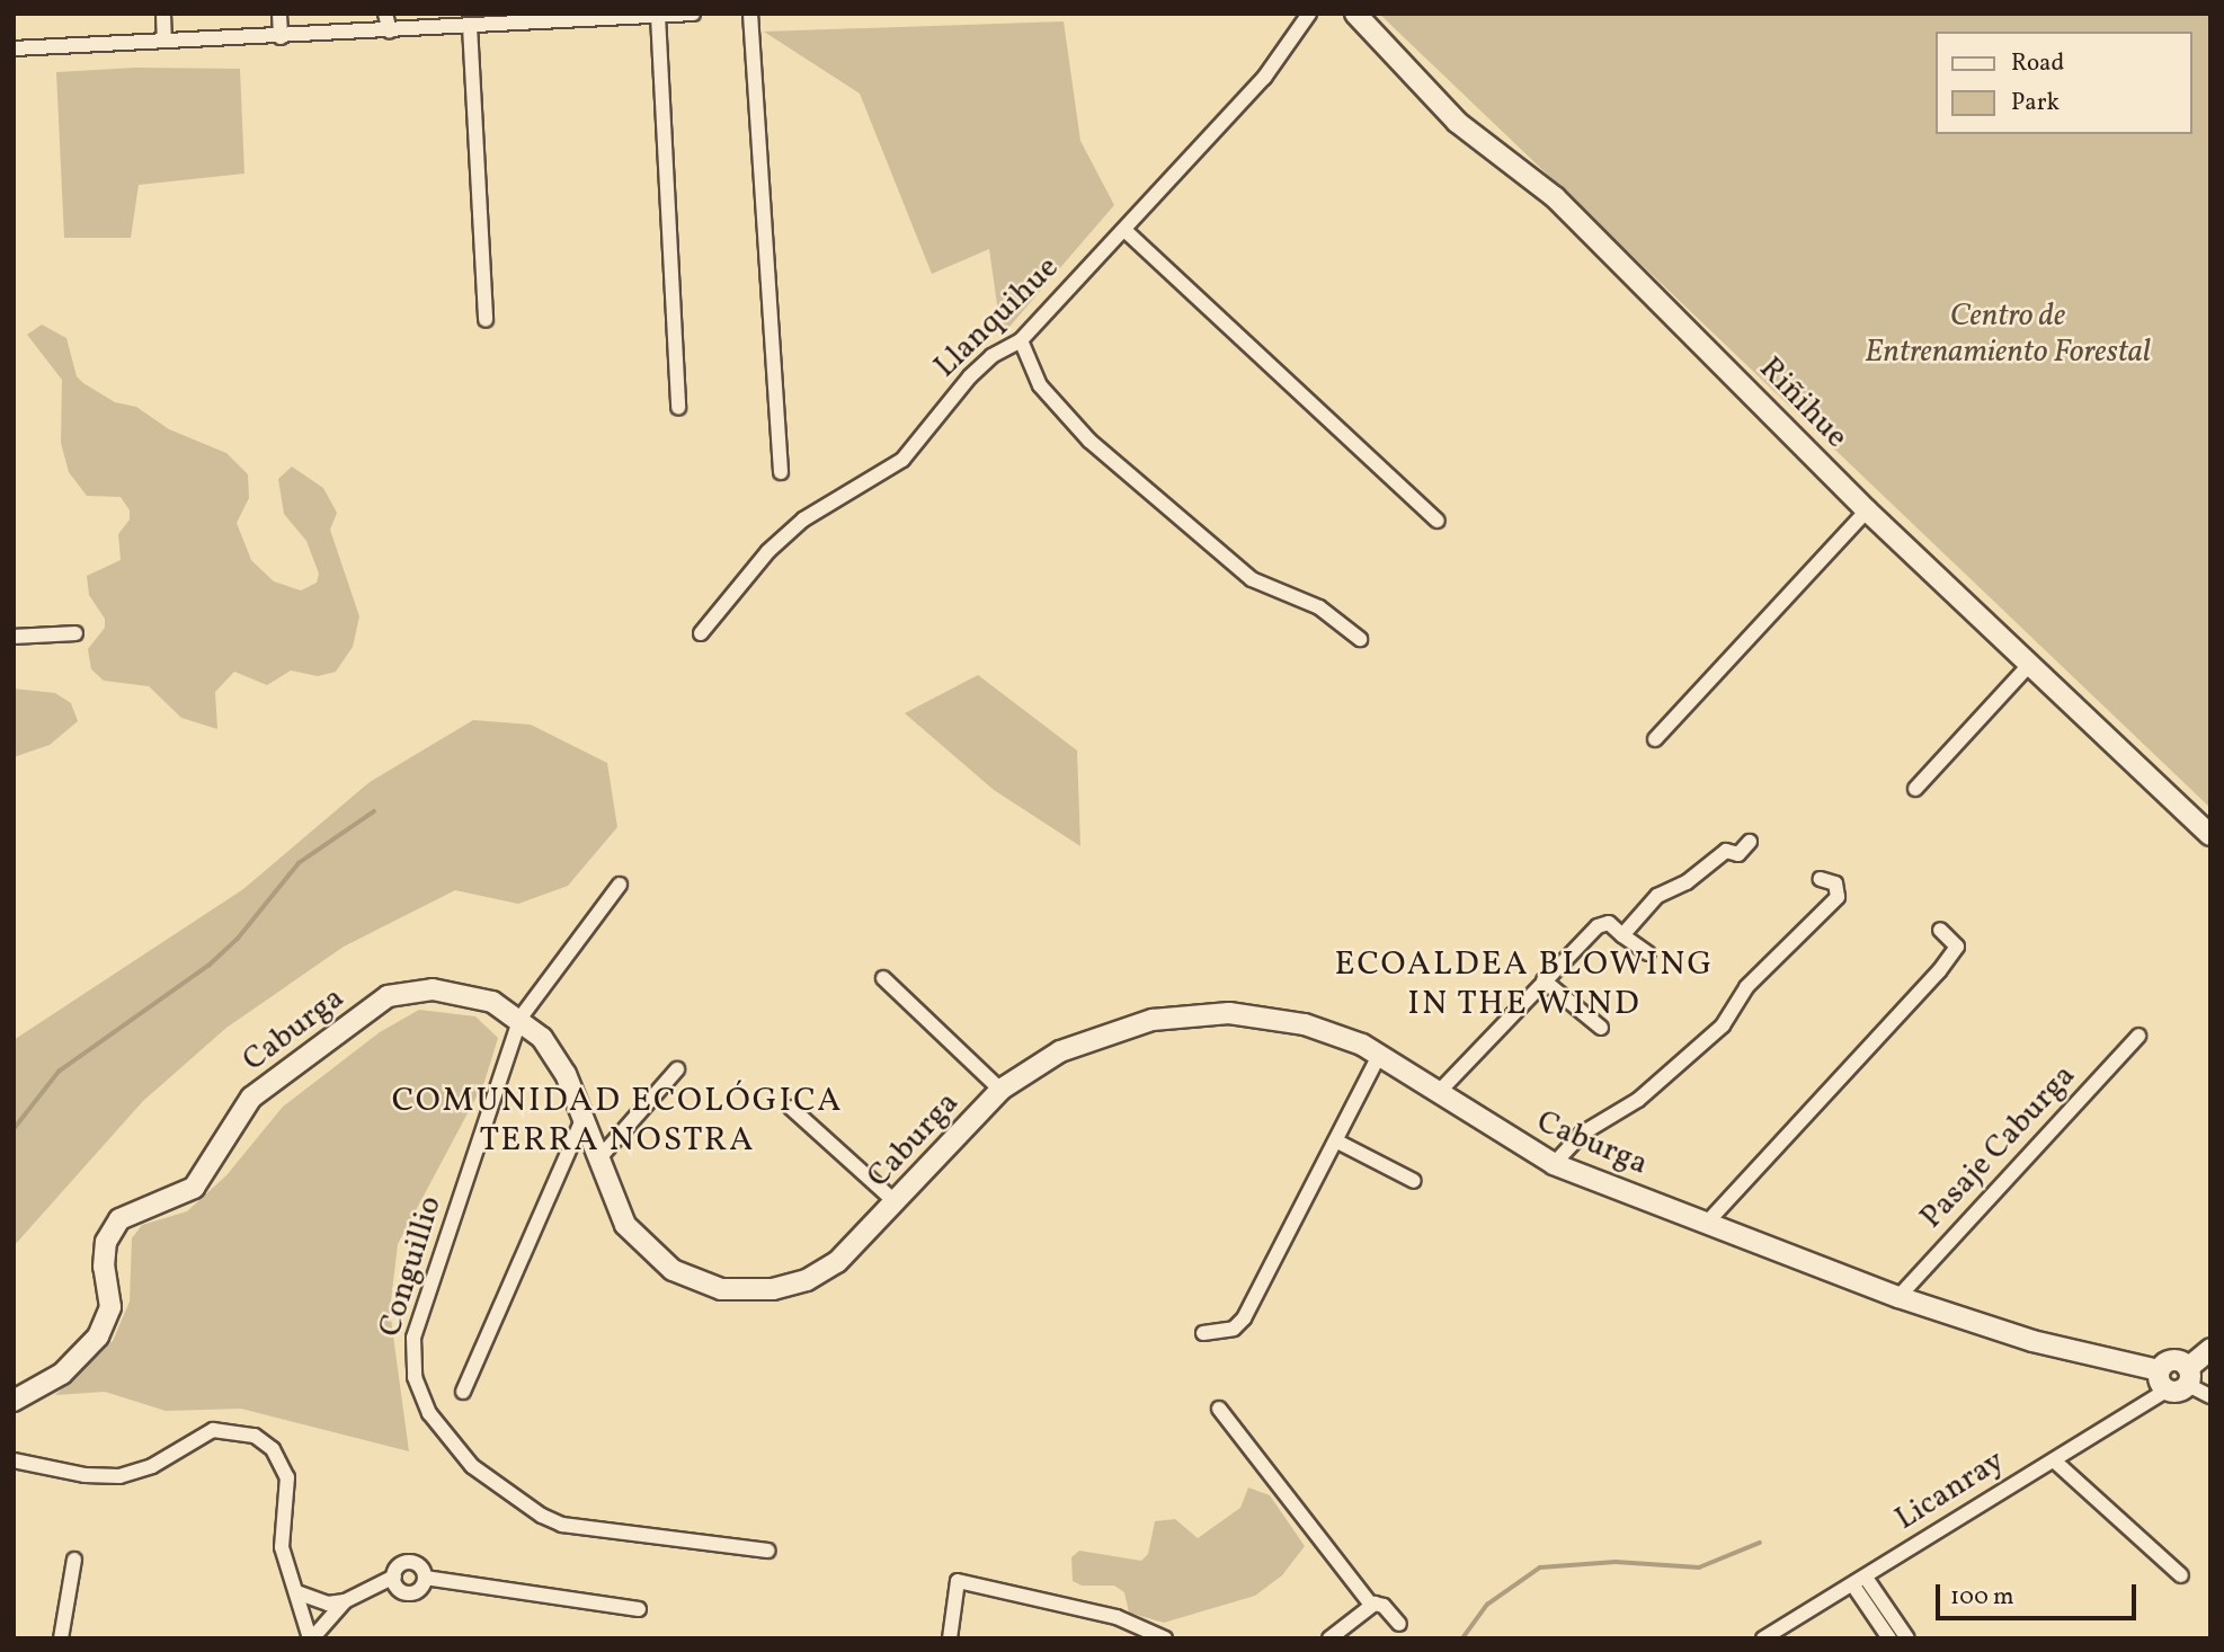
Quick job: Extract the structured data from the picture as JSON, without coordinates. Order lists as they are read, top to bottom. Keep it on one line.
{"streets":{"street":["Llanquihue","Riñihue","Caburga","Pasaje Caburga","Conguillio","Licanray"]},"crossings":[["Caburga","Pasaje Caburga"],["Caburga","Conguillio"],["Caburga","Licanray"]],"districts":["ECOALDEA BLOWING IN THE WIND","COMUNIDAD ECOLÓGICA TERRA NOSTRA"],"parks":["Centro de Entrenamiento Forestal"],"legend":["Road","Park"],"scale_bar":"100 m"}
